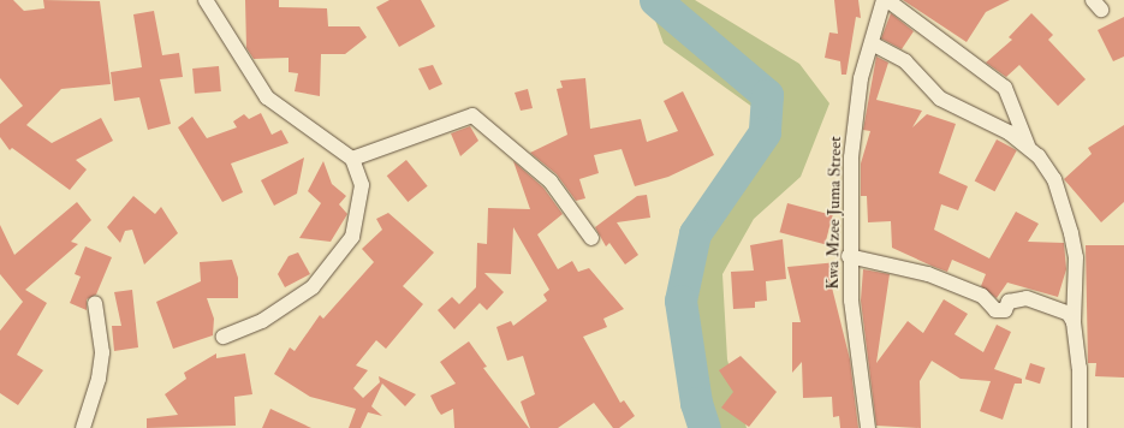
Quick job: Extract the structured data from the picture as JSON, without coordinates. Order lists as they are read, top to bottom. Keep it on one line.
{"streets":{"street":["Kwa Mzee Juma Street"]}}
